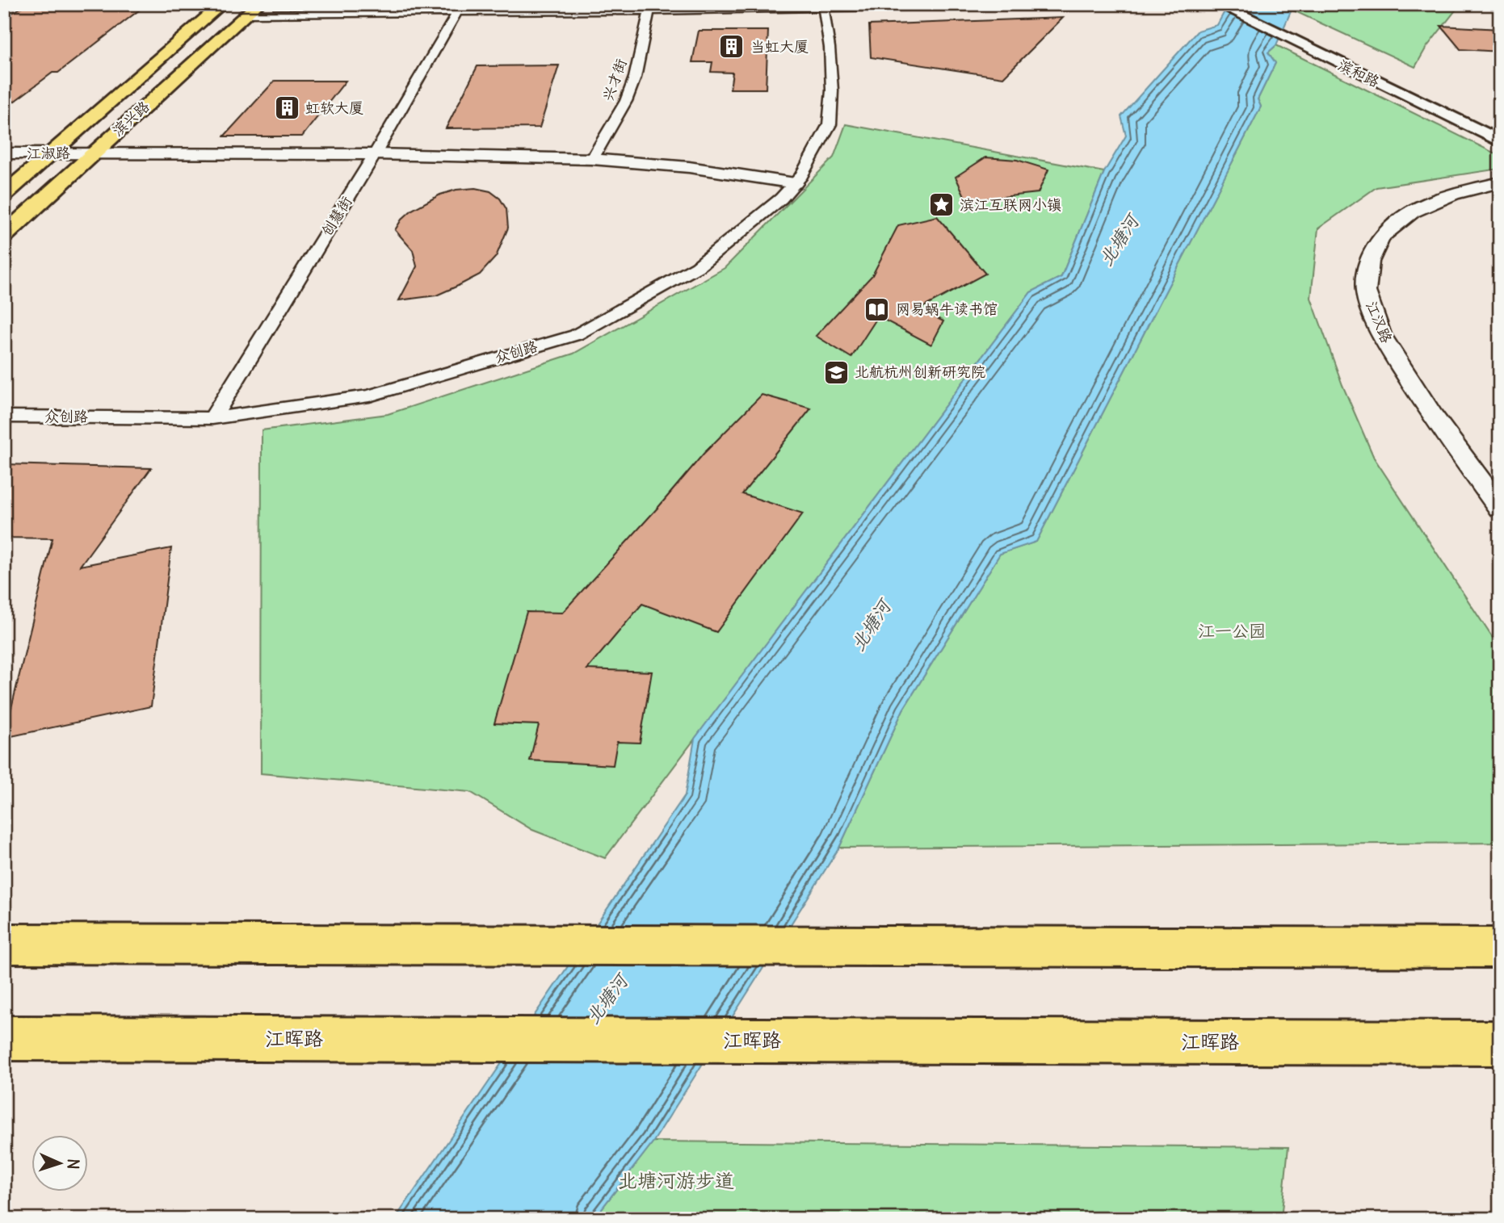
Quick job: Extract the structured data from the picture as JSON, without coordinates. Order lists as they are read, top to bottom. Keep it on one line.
{"streets":{"main road":["滨和路","滨兴路","江晖路"],"street":["兴才街","江淑路","创慧街","江汉路","众创路"]},"crossings":[["兴才街","江淑路"],["滨兴路","江淑路"],["江淑路","创慧街"],["江淑路","众创路"],["创慧街","众创路"]],"water":["北塘河"],"parks":["江一公园","北塘河游步道"],"places":{"building":["当虹大厦","虹软大厦"],"place":["滨江互联网小镇"],"library":["网易蜗牛读书馆"],"school or university":["北航杭州创新研究院"]},"north":"right"}
